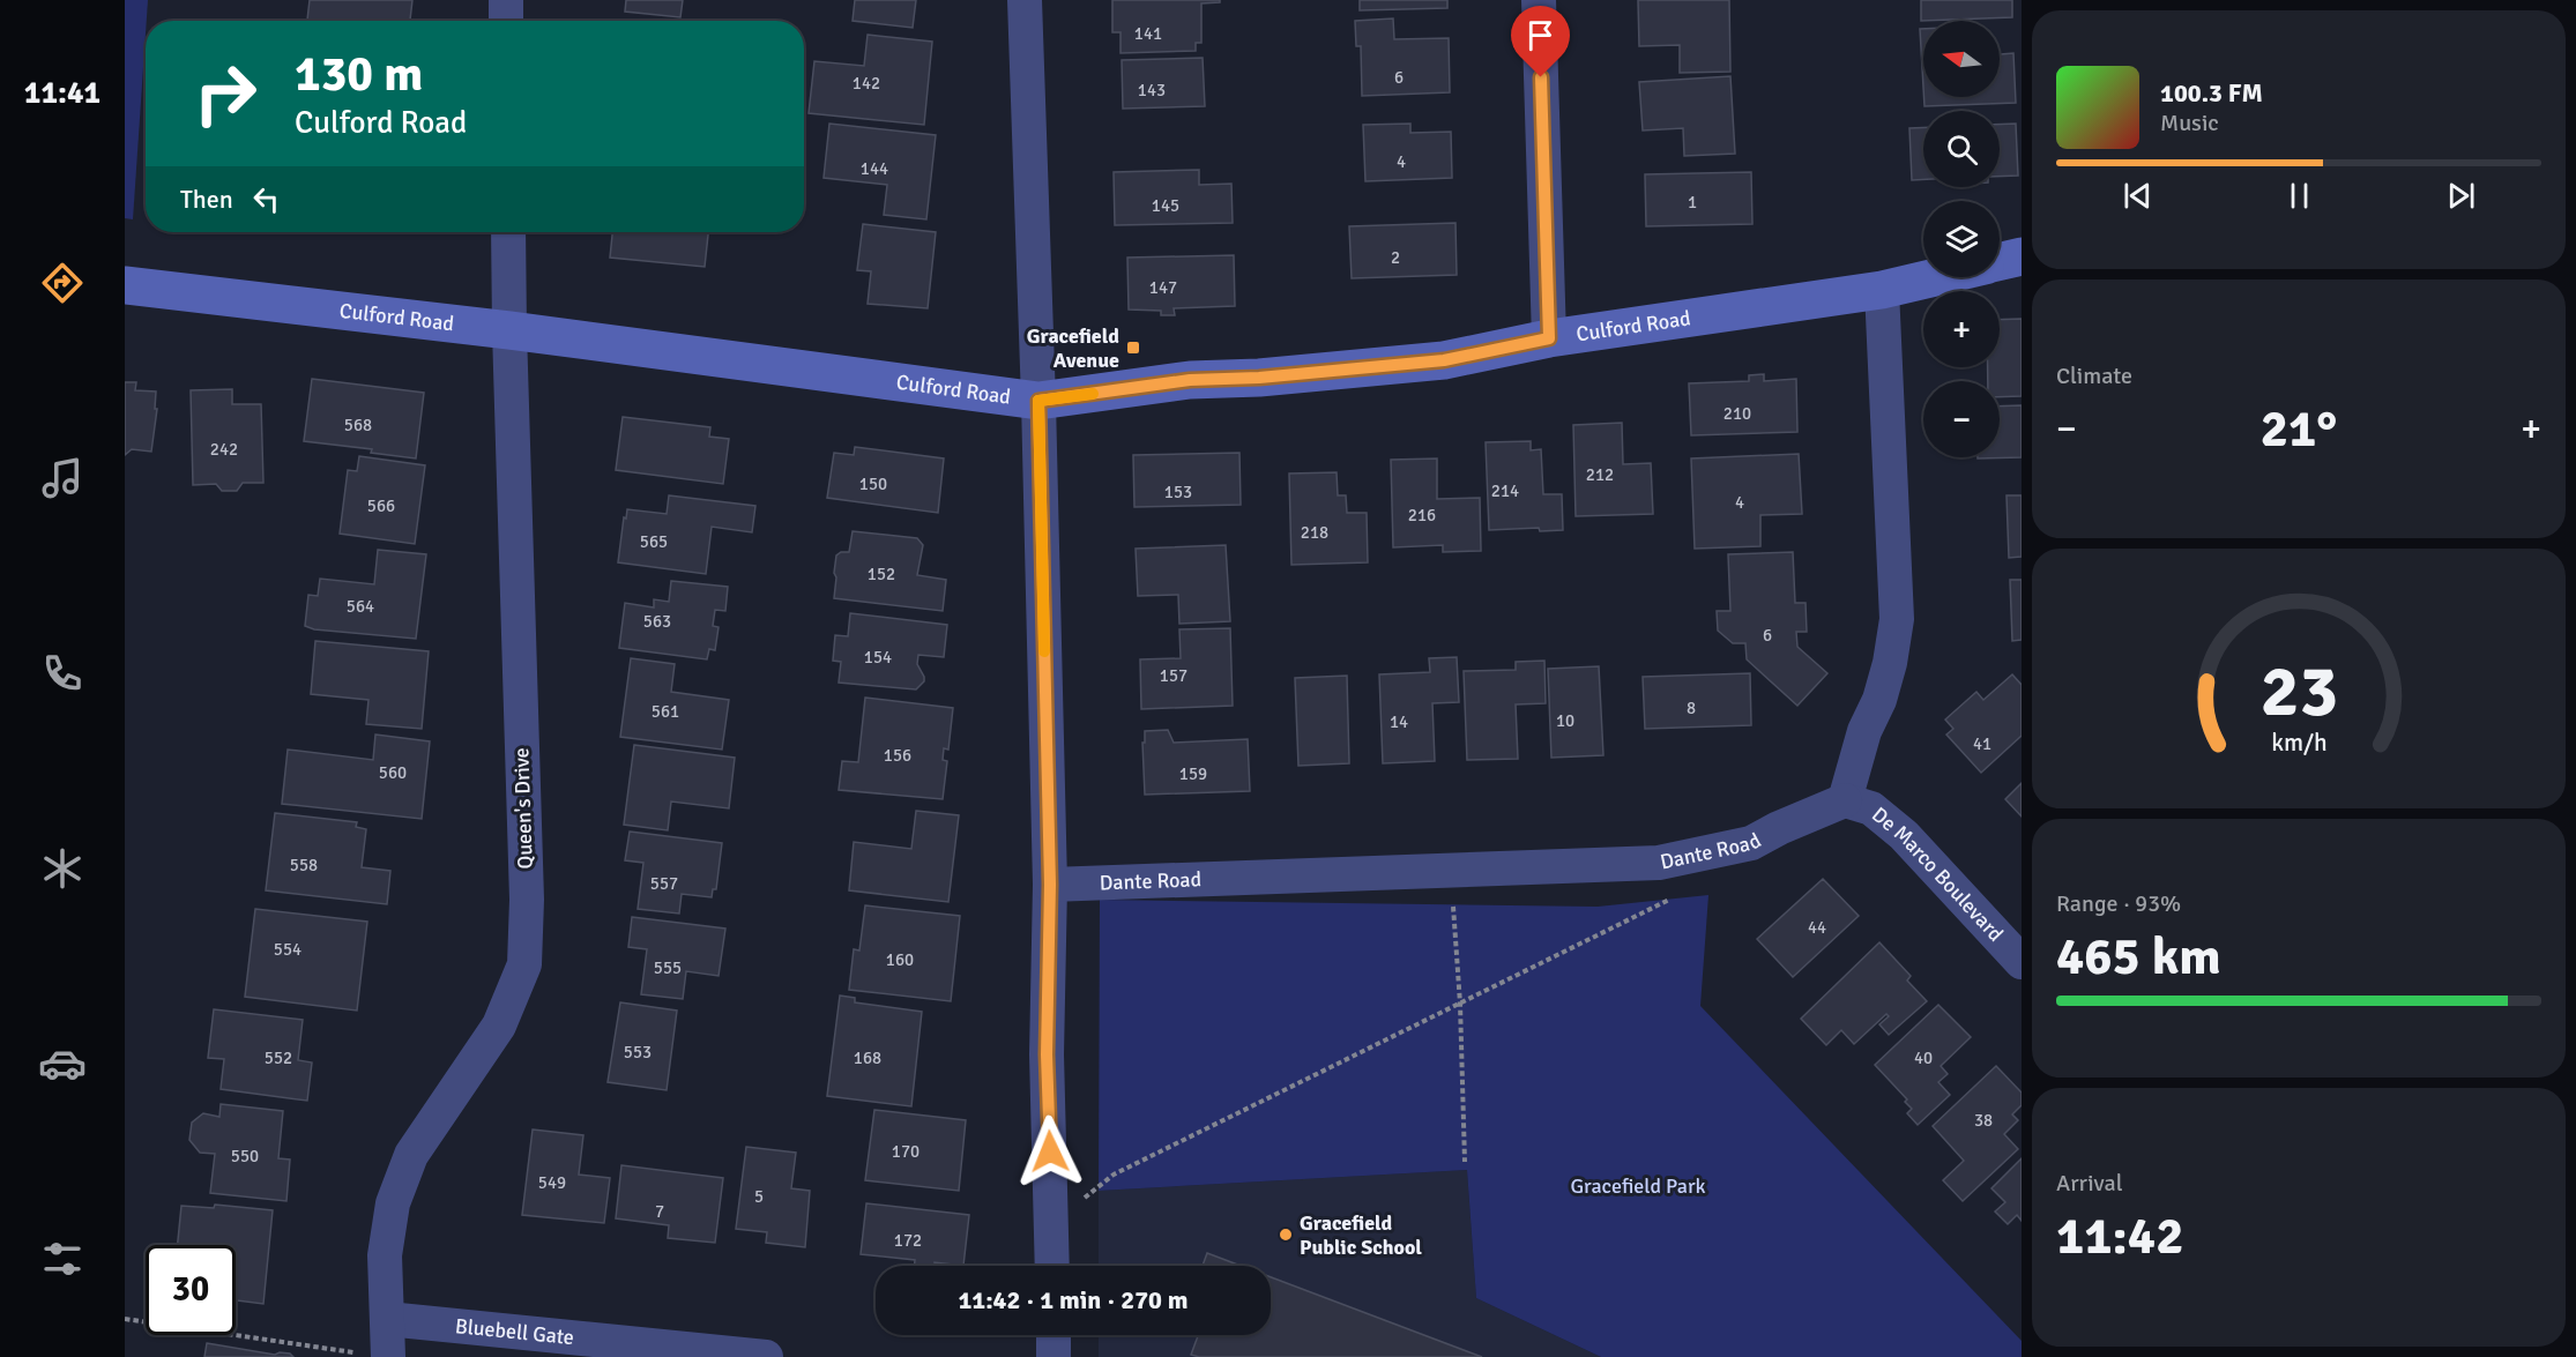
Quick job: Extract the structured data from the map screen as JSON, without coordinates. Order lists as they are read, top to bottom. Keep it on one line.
{"streets":{"street":["Culford Road","Queen's Drive","Dante Road","De Marco Boulevard","Bluebell Gate"]},"crossings":[["Culford Road","Queen's Drive"],["Queen's Drive","Bluebell Gate"],["Dante Road","De Marco Boulevard"]],"parks":["Gracefield Park"],"places":{"transit":["Gracefield Avenue"],"other":["Gracefield Public School"]},"house_numbers":["141","6","142","143","4","144","1","145","2","147","210","568","242","212","150","214","153","4","566","216","218","565","152","564","563","6","154","157","8","561","10","14","41","156","560","159","558","557","44","554","160","555","553","552","168","40","38","170","550","549","5","7","172"],"north":"left","page":{"tabs":"11:41","map_buttons":["+","−"],"turn":["130 m","Culford Road"],"song":["100.3 FM","Music"],"then":"Then","tile":["Climate",["Range · 93%","465 km"],["Arrival","11:42"]],"heat":["−","21°","+"],"limit":"30","trip":"11:42 · 1 min · 270 m","gauge":["23","km/h"]}}
